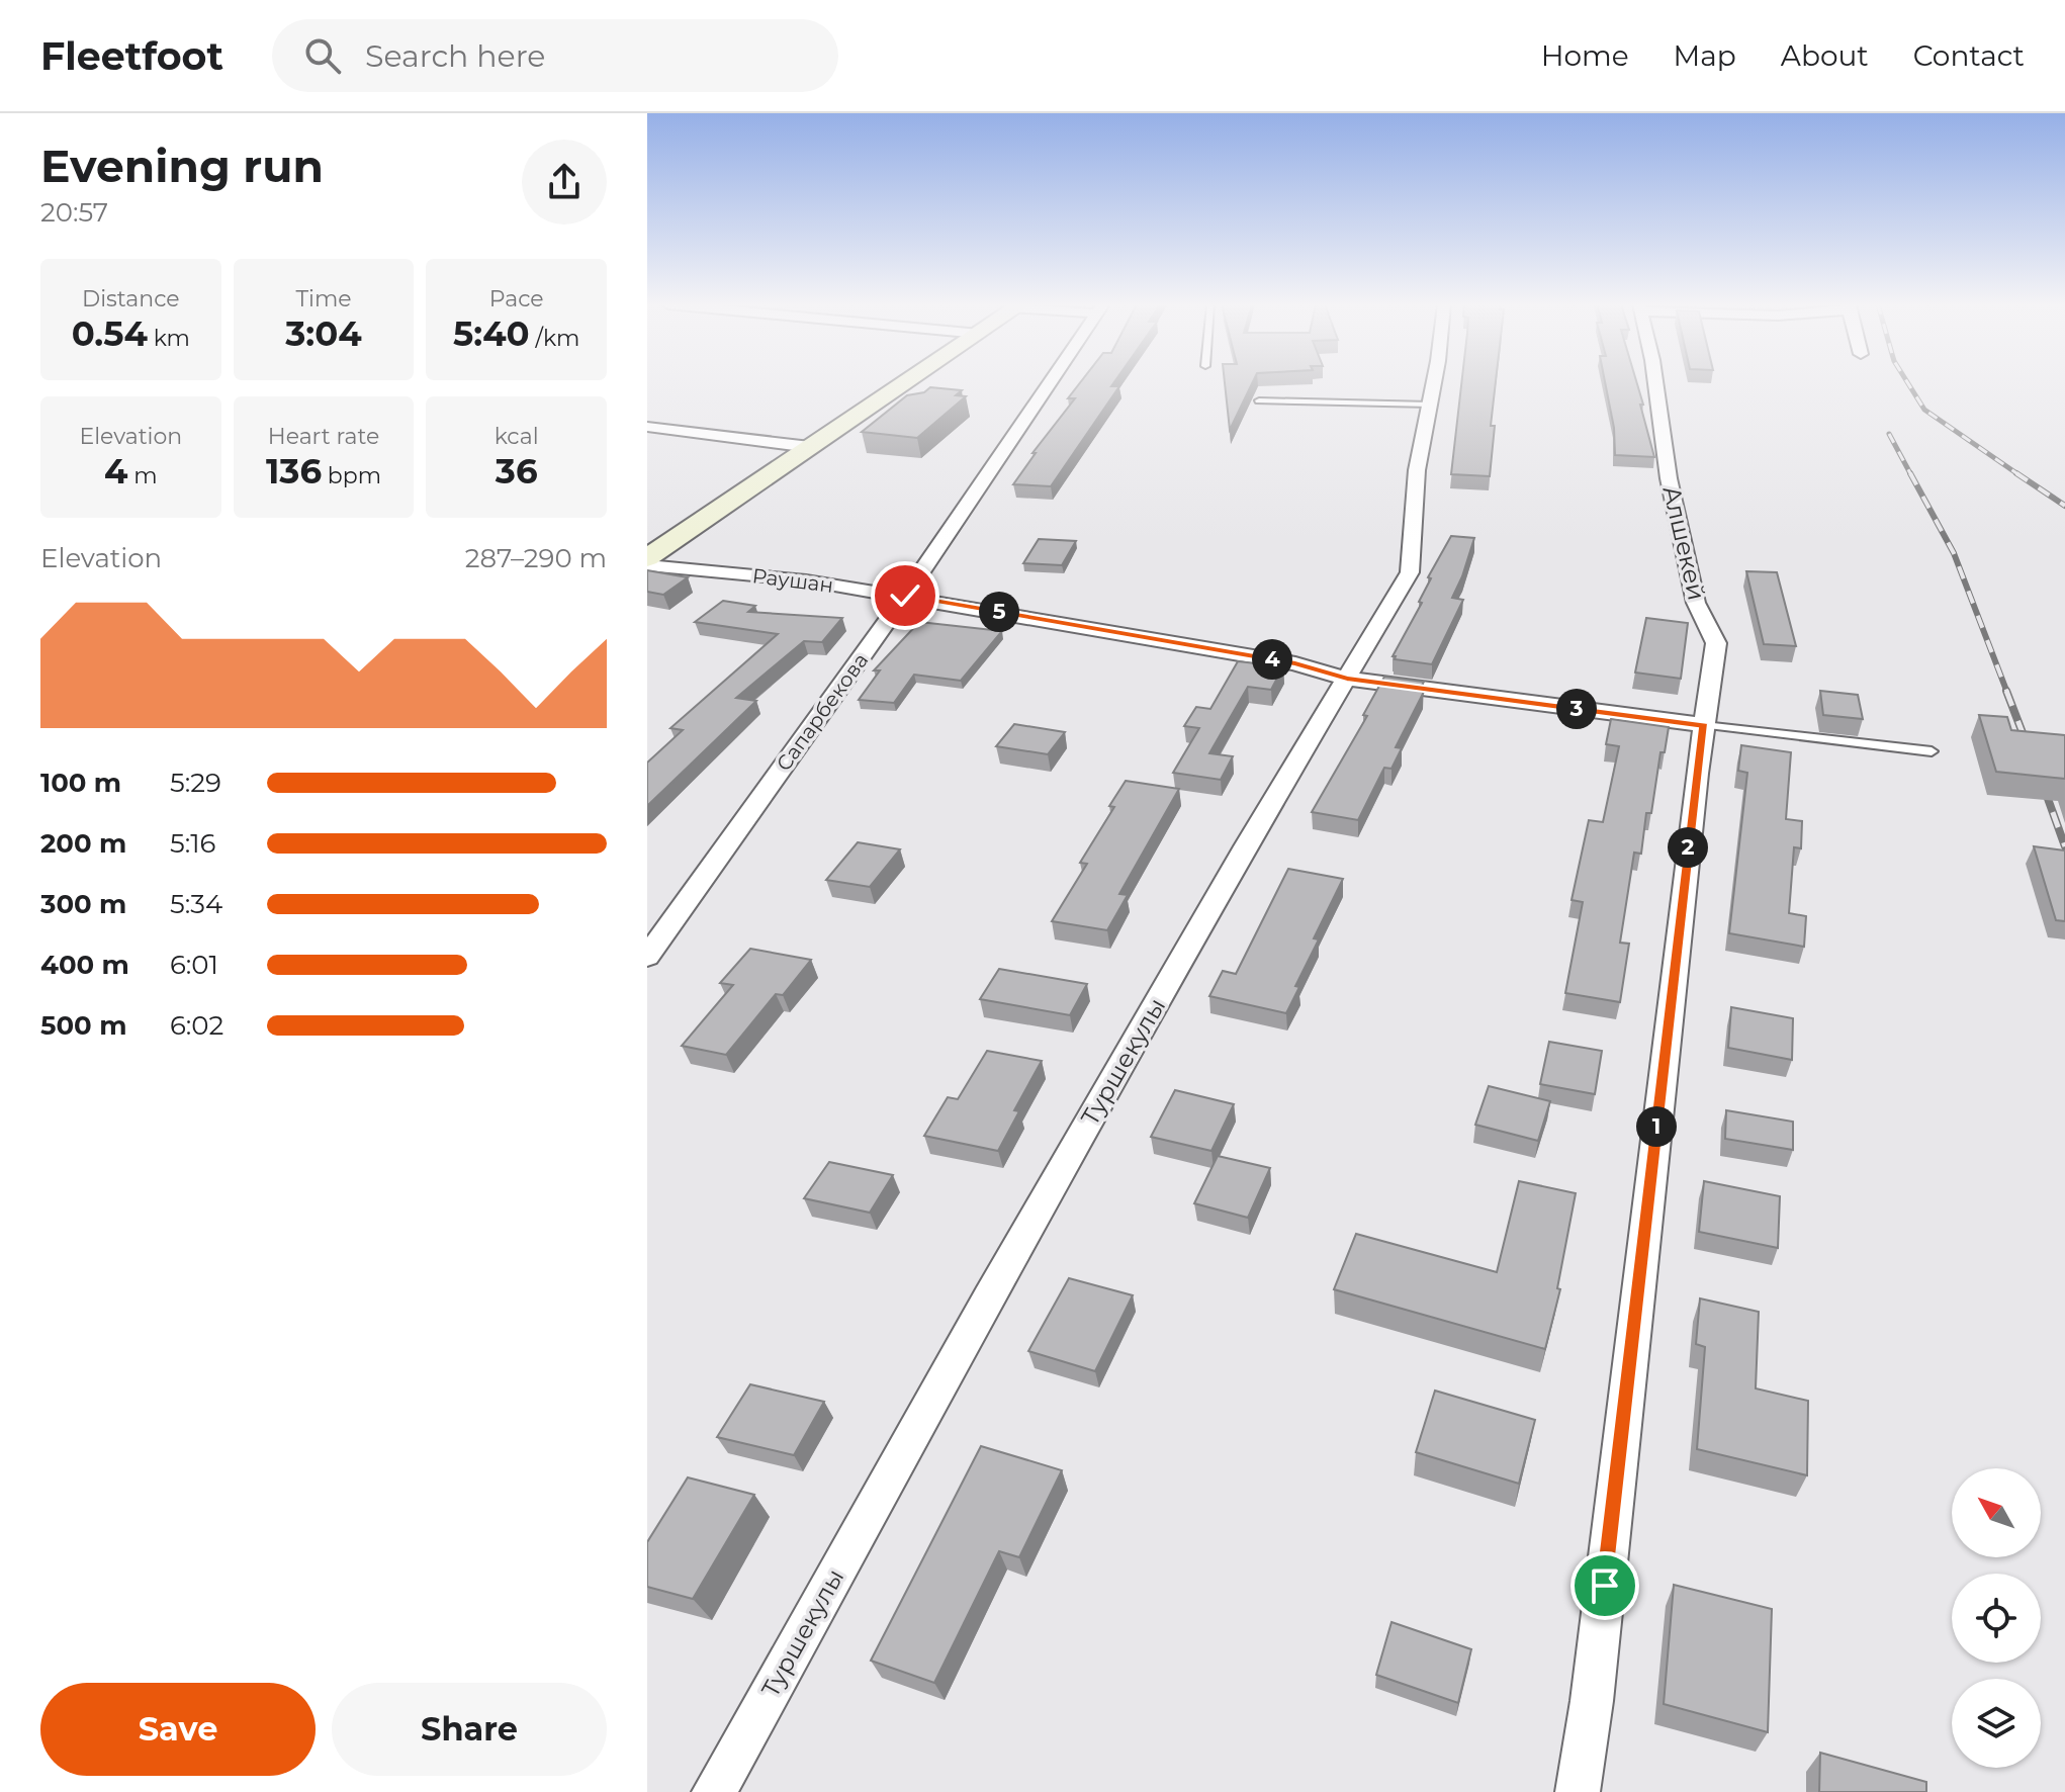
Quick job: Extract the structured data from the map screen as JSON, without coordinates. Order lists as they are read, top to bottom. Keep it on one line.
{"streets":{"street":["Алшекей","Раушан","Сапарбекова","Туршекулы"]},"crossings":[["Алшекей","Раушан"],["Раушан","Сапарбекова"],["Раушан","Туршекулы"]],"north":"top left","page":{"header":"Fleetfoot","search":"Search here","nav":["Home","Map","About","Contact"],"heading":["Evening run","20:57"],"stats":[["Distance","0.54 km"],["Time","3:04"],["Pace","5:40 /km"],["Elevation","4 m"],["Heart rate","136 bpm"],["kcal","36"]],"chart":["Elevation","287–290 m"],"pins":["5","4","3","2","1"],"list":[{"name":"100 m","note":"5:29"},{"name":"200 m","note":"5:16"},{"name":"300 m","note":"5:34"},{"name":"400 m","note":"6:01"},{"name":"500 m","note":"6:02"}],"buttons":["Save","Share"]}}
